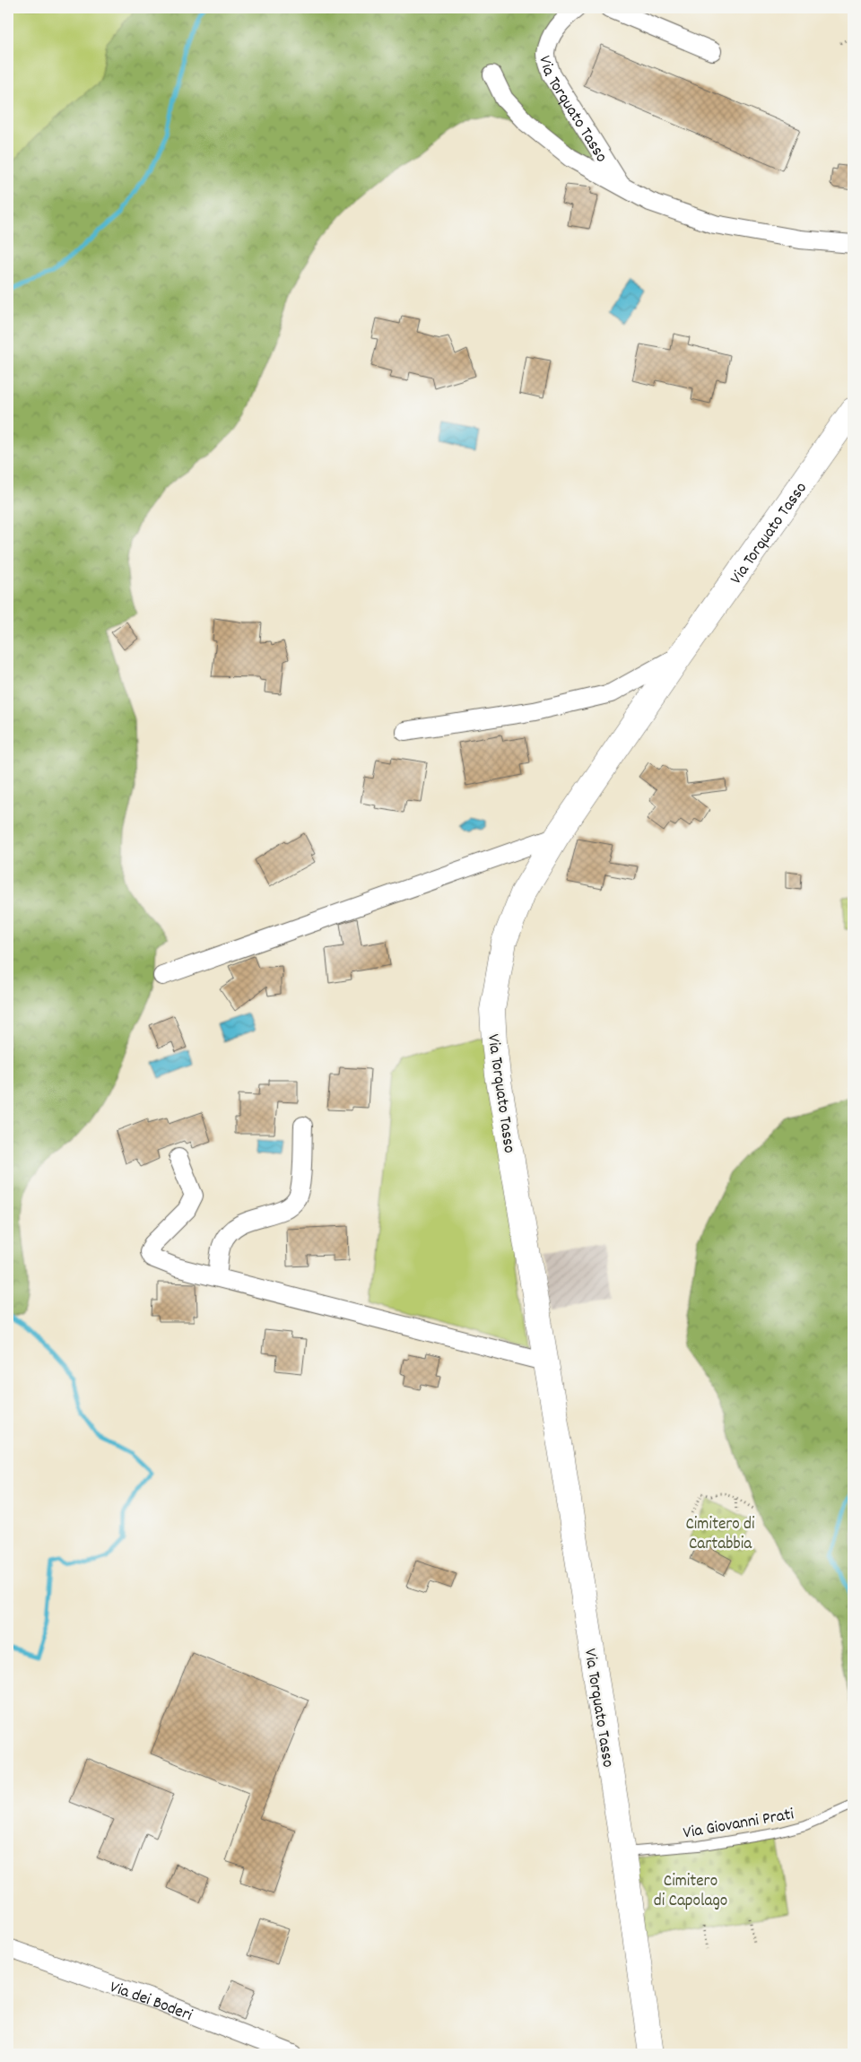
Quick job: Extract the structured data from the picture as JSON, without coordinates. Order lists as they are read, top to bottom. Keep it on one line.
{"streets":{"street":["Via Torquato Tasso","Via dei Boderi"],"lane":["Via Giovanni Prati"]},"crossings":[["Via Torquato Tasso","Via Giovanni Prati"]],"parks":["Cimitero di Cartabbia","Cimitero di Capolago"]}
